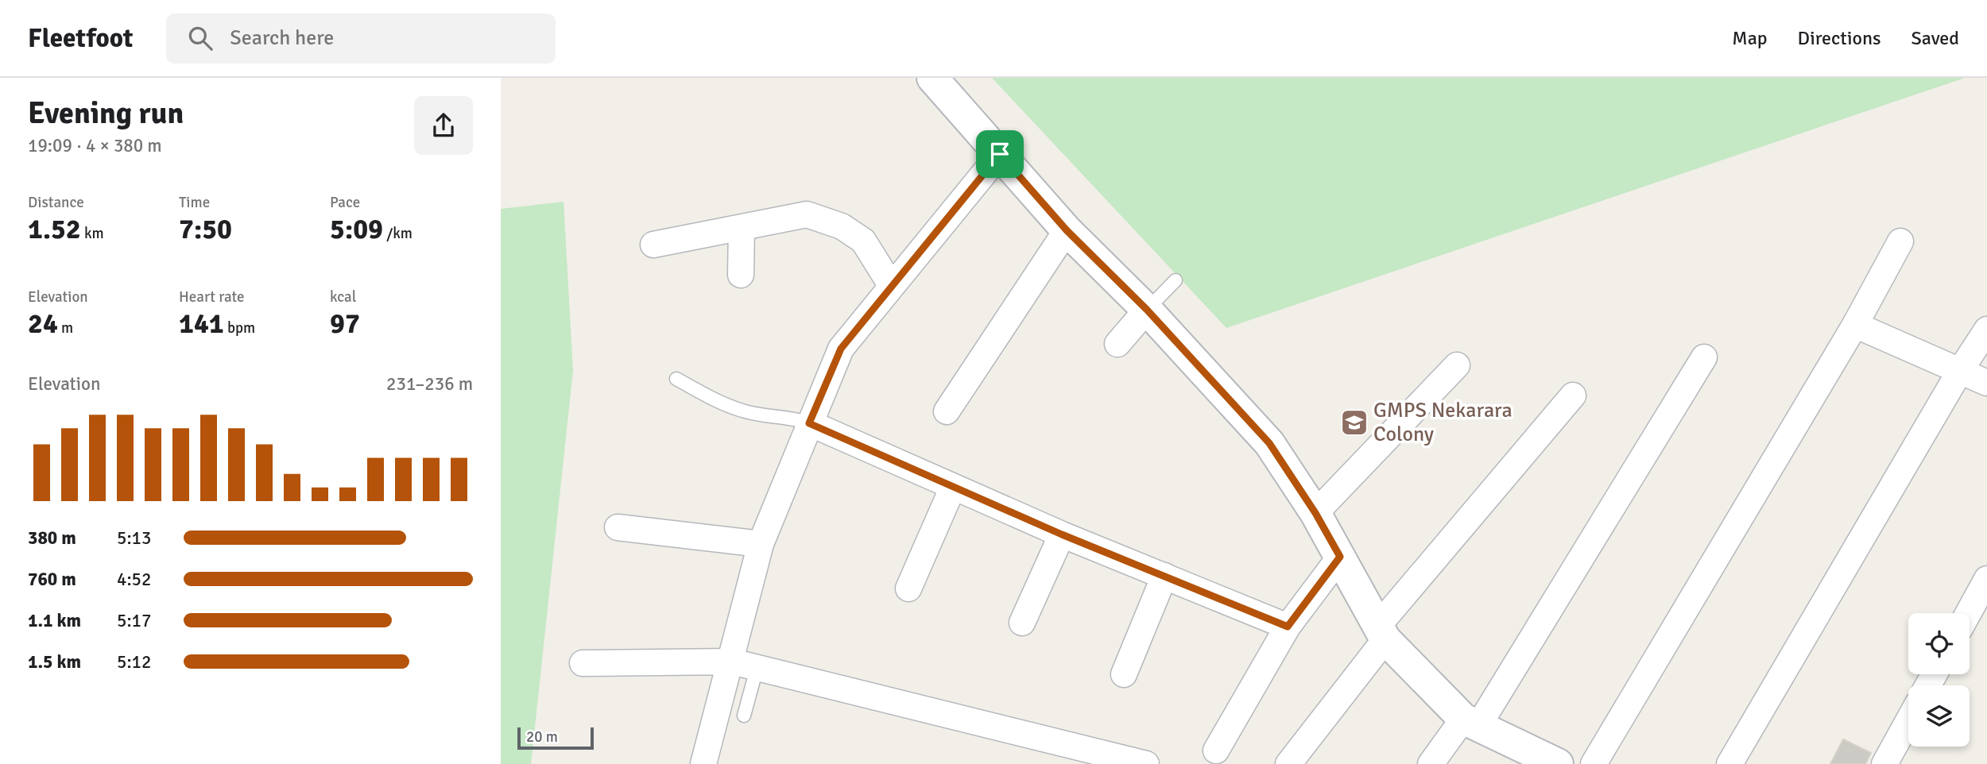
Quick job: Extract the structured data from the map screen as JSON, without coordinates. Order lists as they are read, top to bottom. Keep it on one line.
{"places":{"school or university":["GMPS Nekarara Colony"]},"scale_bar":"20 m","page":{"header":"Fleetfoot","search":"Search here","nav":["Map","Directions","Saved"],"heading":["Evening run","19:09 · 4 × 380 m"],"stats":[["Distance","1.52 km"],["Time","7:50"],["Pace","5:09 /km"],["Elevation","24 m"],["Heart rate","141 bpm"],["kcal","97"]],"chart":["Elevation","231–236 m"],"list":[{"name":"380 m","note":"5:13"},{"name":"760 m","note":"4:52"},{"name":"1.1 km","note":"5:17"},{"name":"1.5 km","note":"5:12"}],"scale":"20 m"}}
